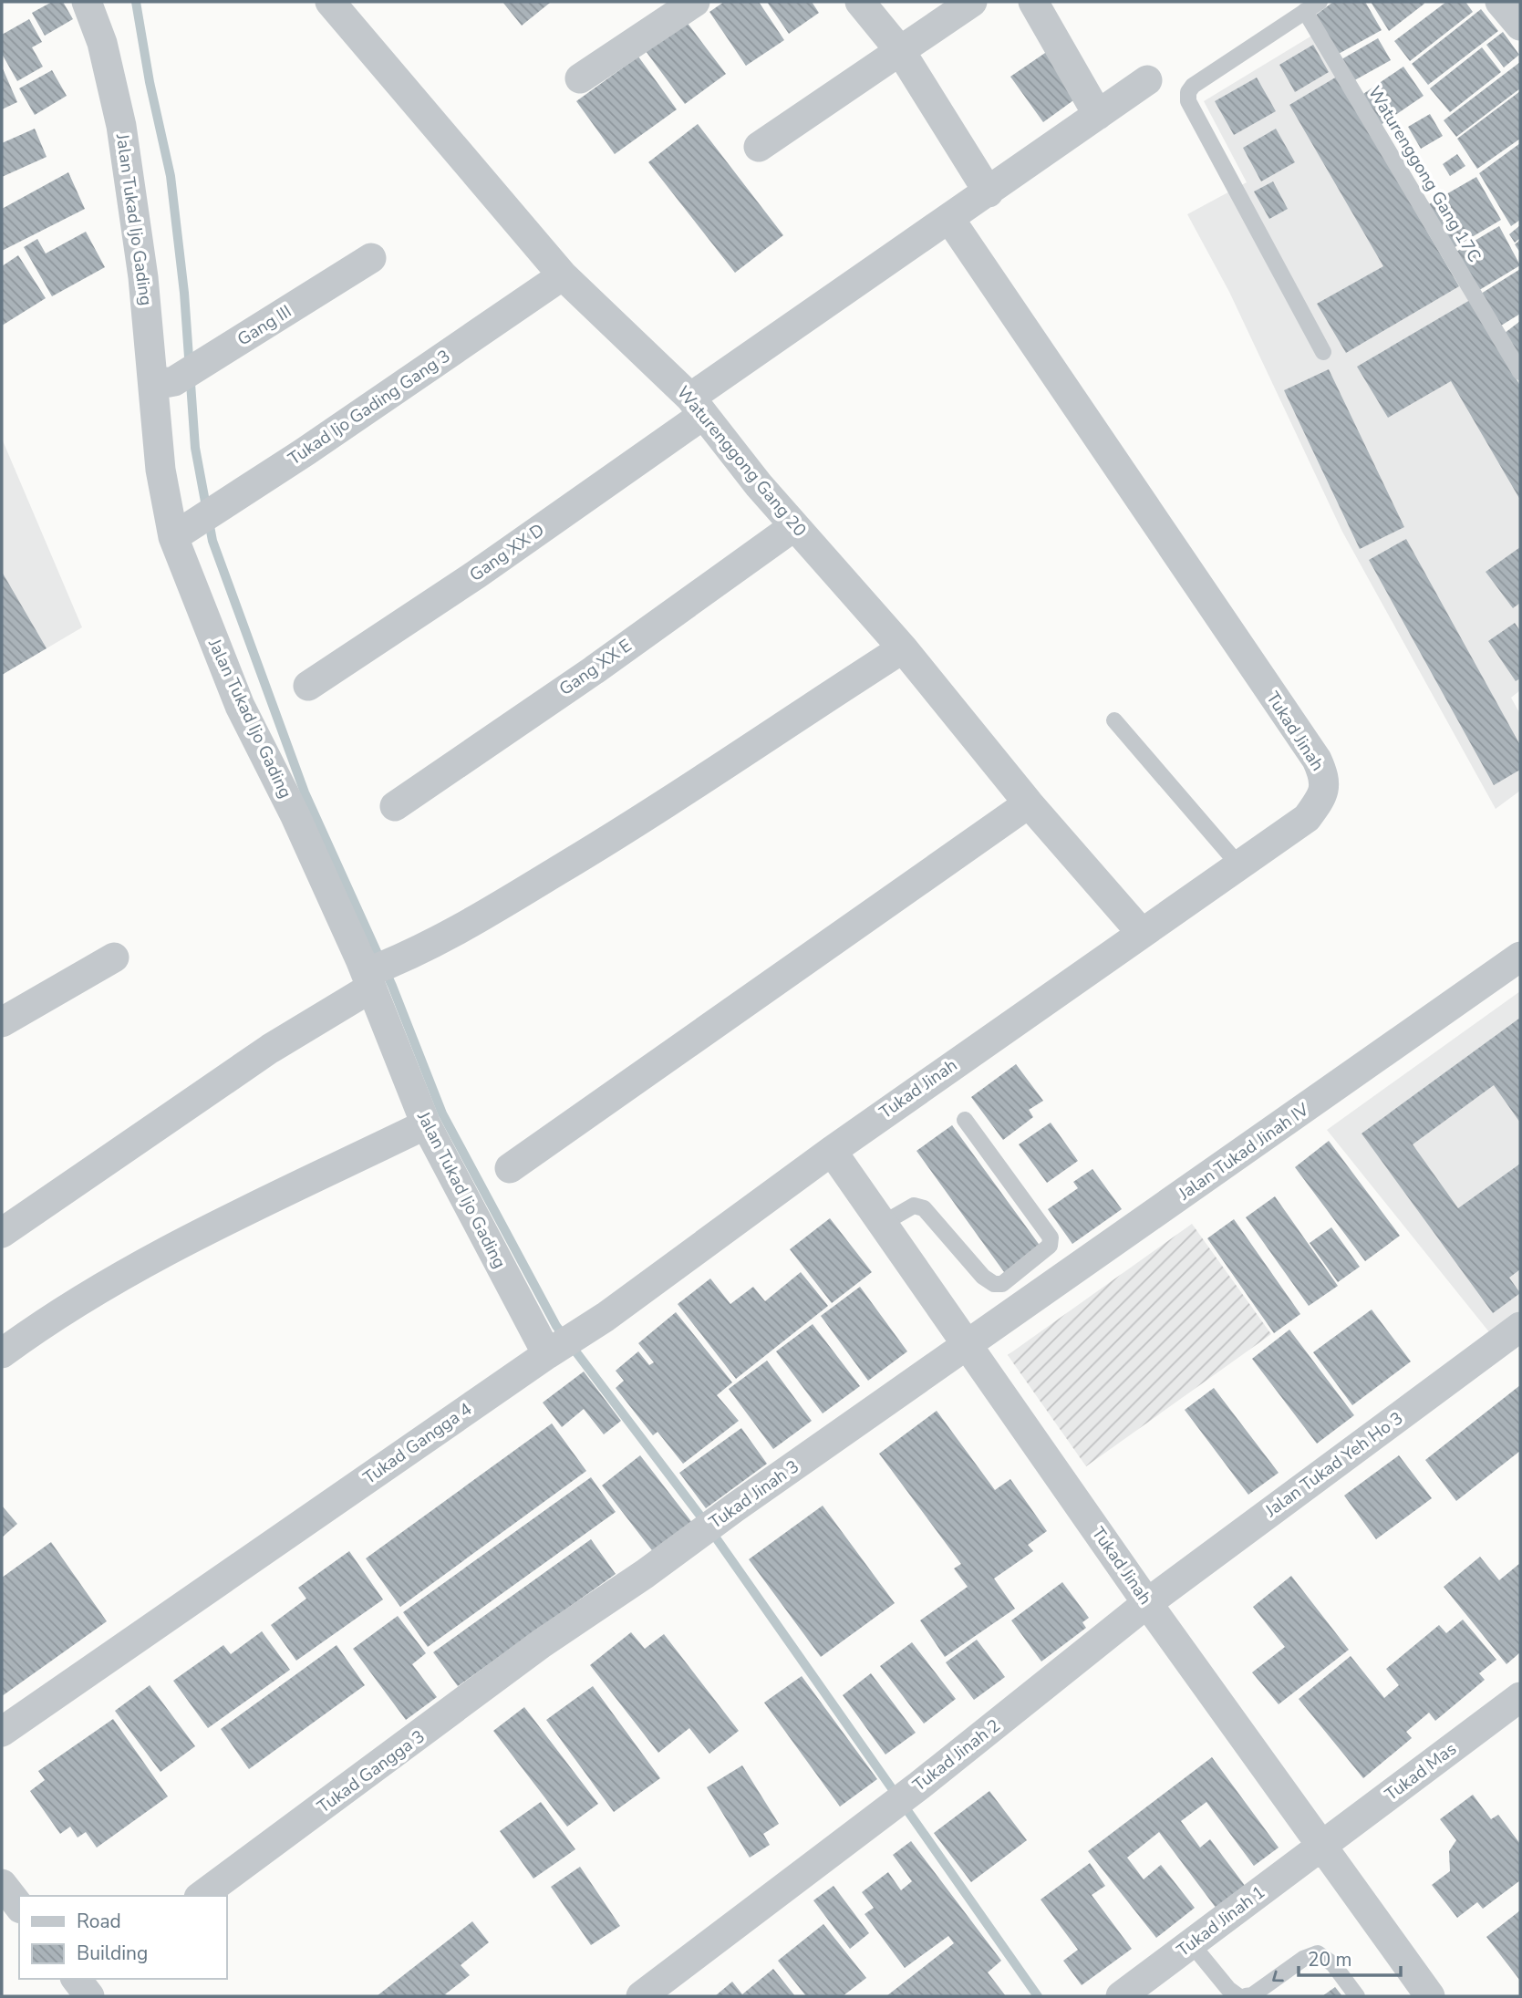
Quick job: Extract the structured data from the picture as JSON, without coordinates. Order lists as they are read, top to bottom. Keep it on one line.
{"streets":{"street":["Jalan Tukad Ijo Gading","Gang III","Tukad Ijo Gading Gang 3","Waturenggong Gang 20","Gang XX D","Gang XX E","Tukad Jinah","Jalan Tukad Jinah IV","Tukad Gangga 4","Jalan Tukad Yeh Ho 3","Tukad Jinah 3","Tukad Jinah 2","Tukad Gangga 3","Tukad Mas","Tukad Jinah 1"],"lane":["Waturenggong Gang 17C"]},"crossings":[["Jalan Tukad Ijo Gading","Gang III"],["Jalan Tukad Ijo Gading","Tukad Ijo Gading Gang 3"],["Jalan Tukad Ijo Gading","Tukad Gangga 4"],["Tukad Ijo Gading Gang 3","Waturenggong Gang 20"],["Waturenggong Gang 20","Gang XX D"],["Waturenggong Gang 20","Gang XX E"],["Waturenggong Gang 20","Tukad Jinah"],["Gang XX D","Tukad Jinah"],["Tukad Jinah","Jalan Tukad Jinah IV"],["Tukad Jinah","Tukad Gangga 4"],["Tukad Jinah","Jalan Tukad Yeh Ho 3"],["Tukad Jinah","Tukad Jinah 3"],["Tukad Jinah","Tukad Jinah 2"],["Tukad Jinah","Tukad Mas"],["Tukad Jinah","Tukad Jinah 1"],["Jalan Tukad Jinah IV","Tukad Jinah 3"],["Jalan Tukad Yeh Ho 3","Tukad Jinah 2"],["Tukad Jinah 3","Tukad Gangga 3"],["Tukad Mas","Tukad Jinah 1"]],"legend":["Road","Building"],"scale_bar":"20 m"}
